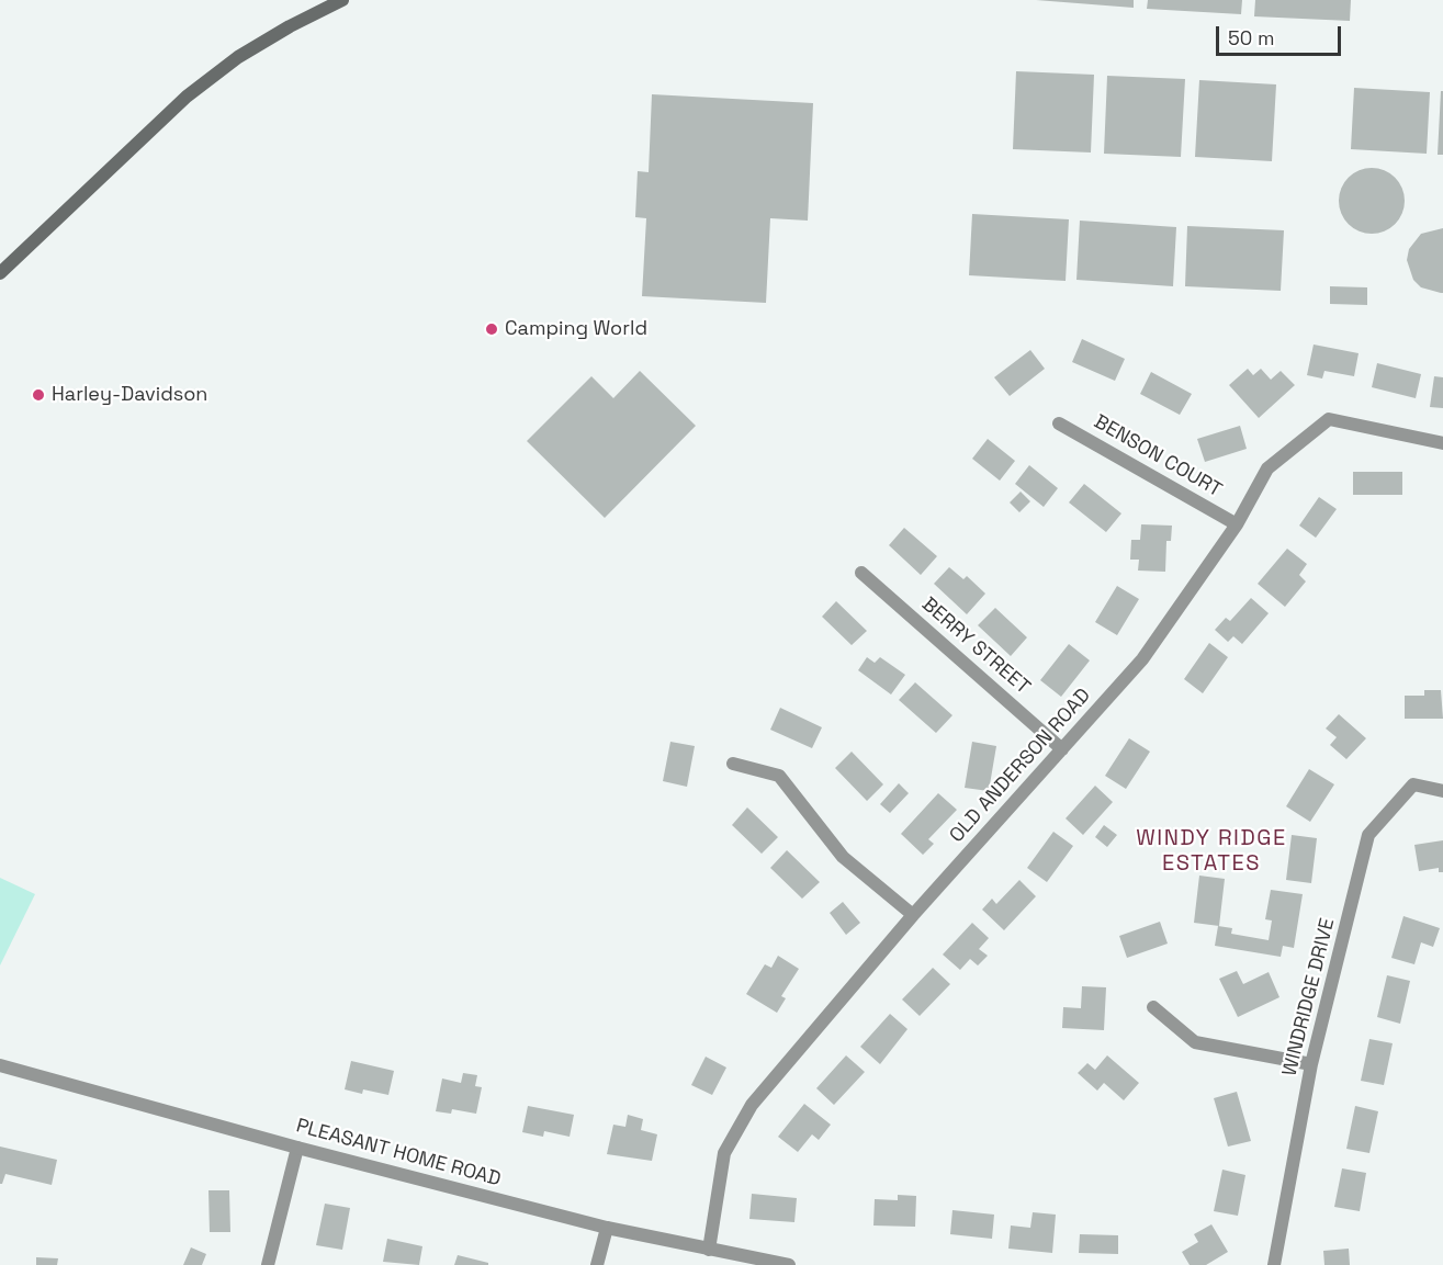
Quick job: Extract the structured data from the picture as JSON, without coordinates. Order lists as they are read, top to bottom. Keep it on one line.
{"streets":{"street":["BENSON COURT","BERRY STREET","OLD ANDERSON ROAD","WINDRIDGE DRIVE","PLEASANT HOME ROAD"]},"crossings":[["BENSON COURT","OLD ANDERSON ROAD"],["BERRY STREET","OLD ANDERSON ROAD"],["OLD ANDERSON ROAD","PLEASANT HOME ROAD"]],"districts":["WINDY RIDGE ESTATES"],"places":["Camping World","Harley-Davidson"],"scale_bar":"50 m"}
